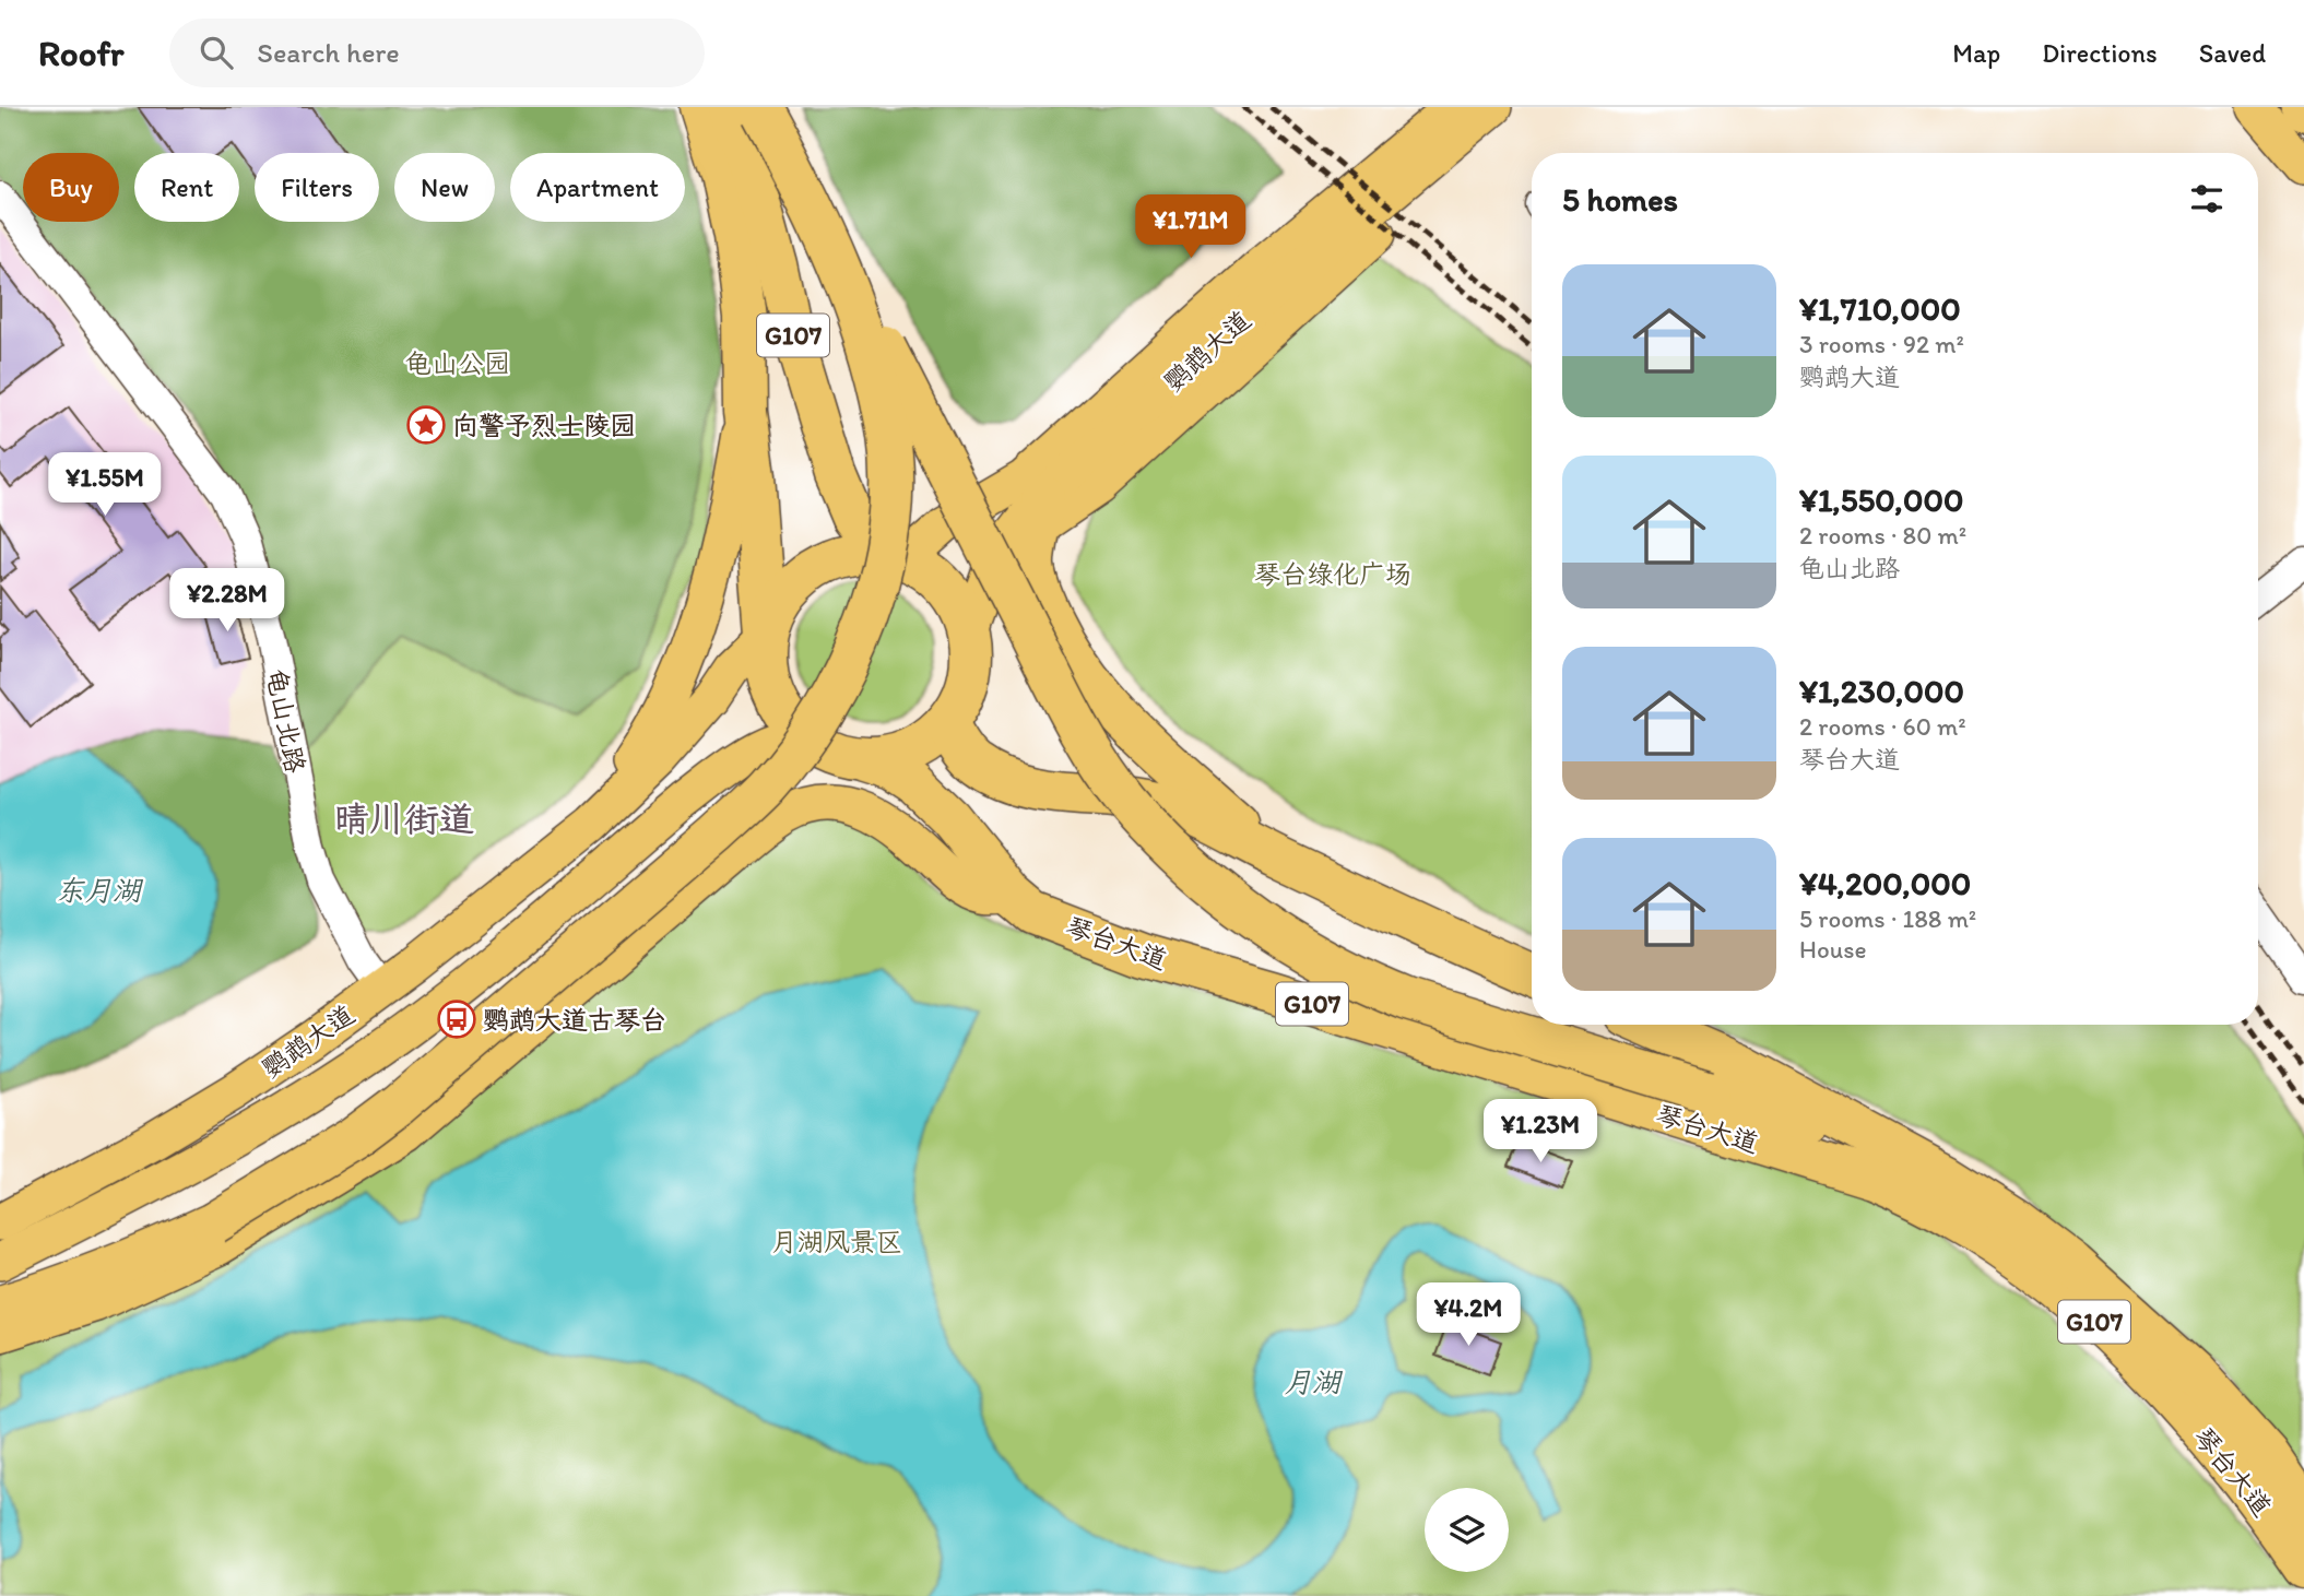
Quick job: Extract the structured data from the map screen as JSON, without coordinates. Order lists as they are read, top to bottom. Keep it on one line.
{"streets":{"highway":["G107","琴台大道"],"main road":["鹦鹉大道"],"street":["龟山北路"]},"crossings":[["G107","鹦鹉大道"],["G107","琴台大道"],["鹦鹉大道","龟山北路"],["鹦鹉大道","琴台大道"]],"districts":["晴川街道"],"water":["东月湖","月湖"],"parks":["龟山公园","琴台绿化广场","月湖风景区"],"places":{"place":["向警予烈士陵园"],"bus stop":["鹦鹉大道古琴台"]},"page":{"header":"Roofr","search":"Search here","nav":["Map","Directions","Saved"],"chip":["Buy","Rent","Filters","New","Apartment"],"heading":"5 homes","price":["¥1.71M","¥1.55M","¥2.28M","¥1.23M","¥4.2M"],"list":[{"name":"¥1,710,000","note":"3 rooms · 92 m² · 鹦鹉大道"},{"name":"¥1,550,000","note":"2 rooms · 80 m² · 龟山北路"},{"name":"¥1,230,000","note":"2 rooms · 60 m² · 琴台大道"},{"name":"¥4,200,000","note":"5 rooms · 188 m² · House"}]}}
